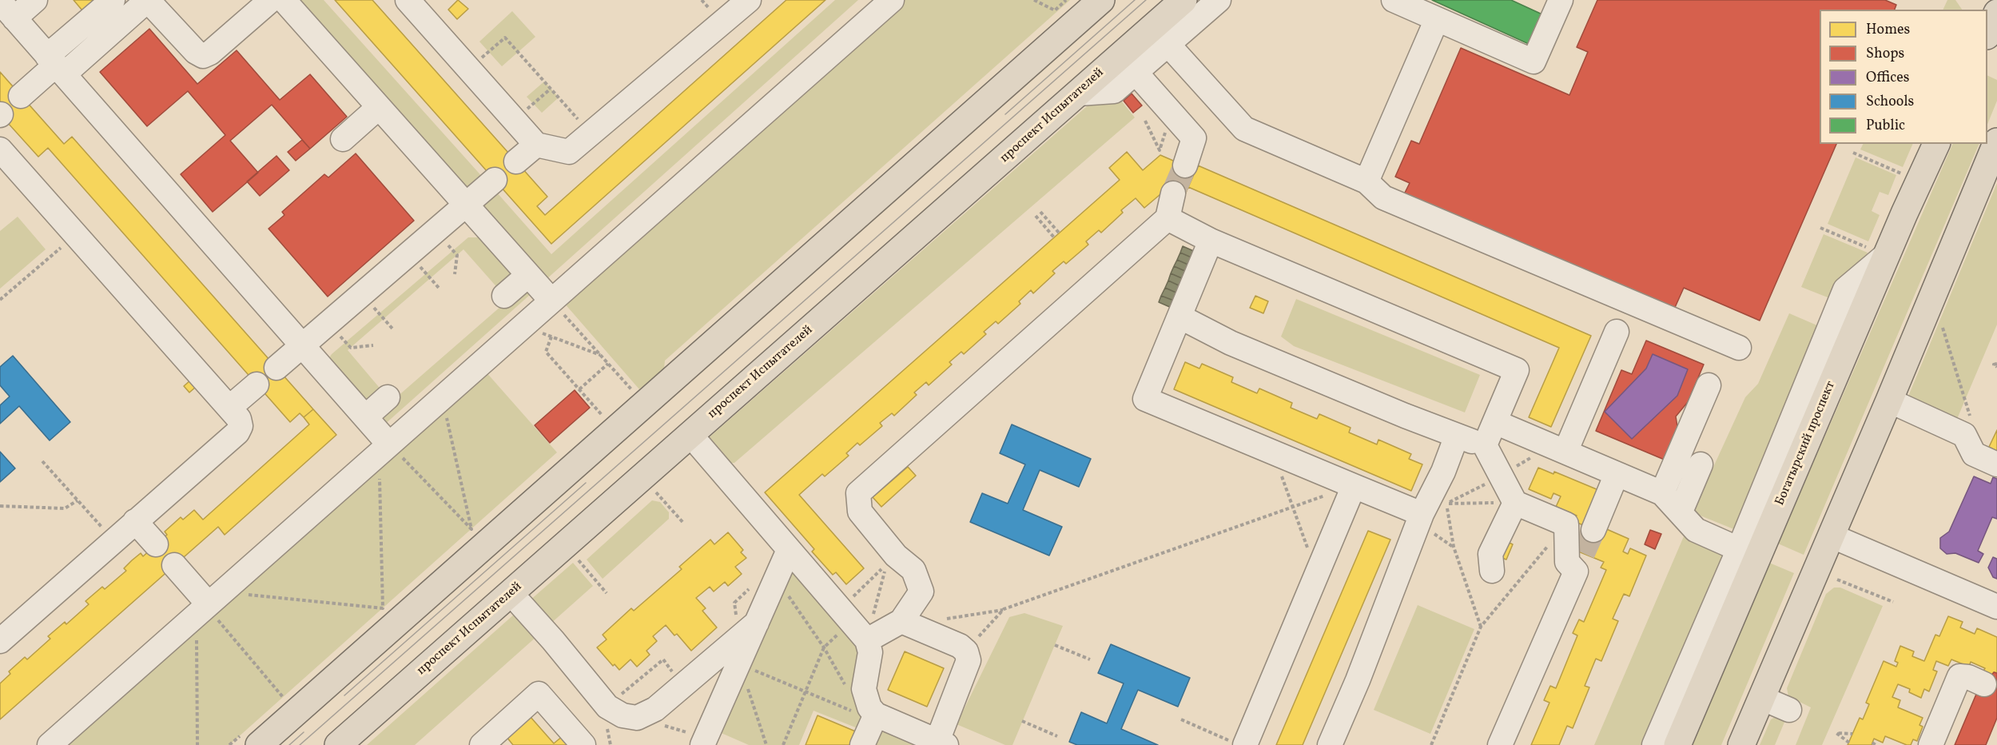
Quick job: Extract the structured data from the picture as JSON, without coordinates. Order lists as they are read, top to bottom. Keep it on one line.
{"streets":{"main road":["проспект Испытателей","Богатырский проспект"]},"legend":["Homes","Shops","Offices","Schools","Public"]}
